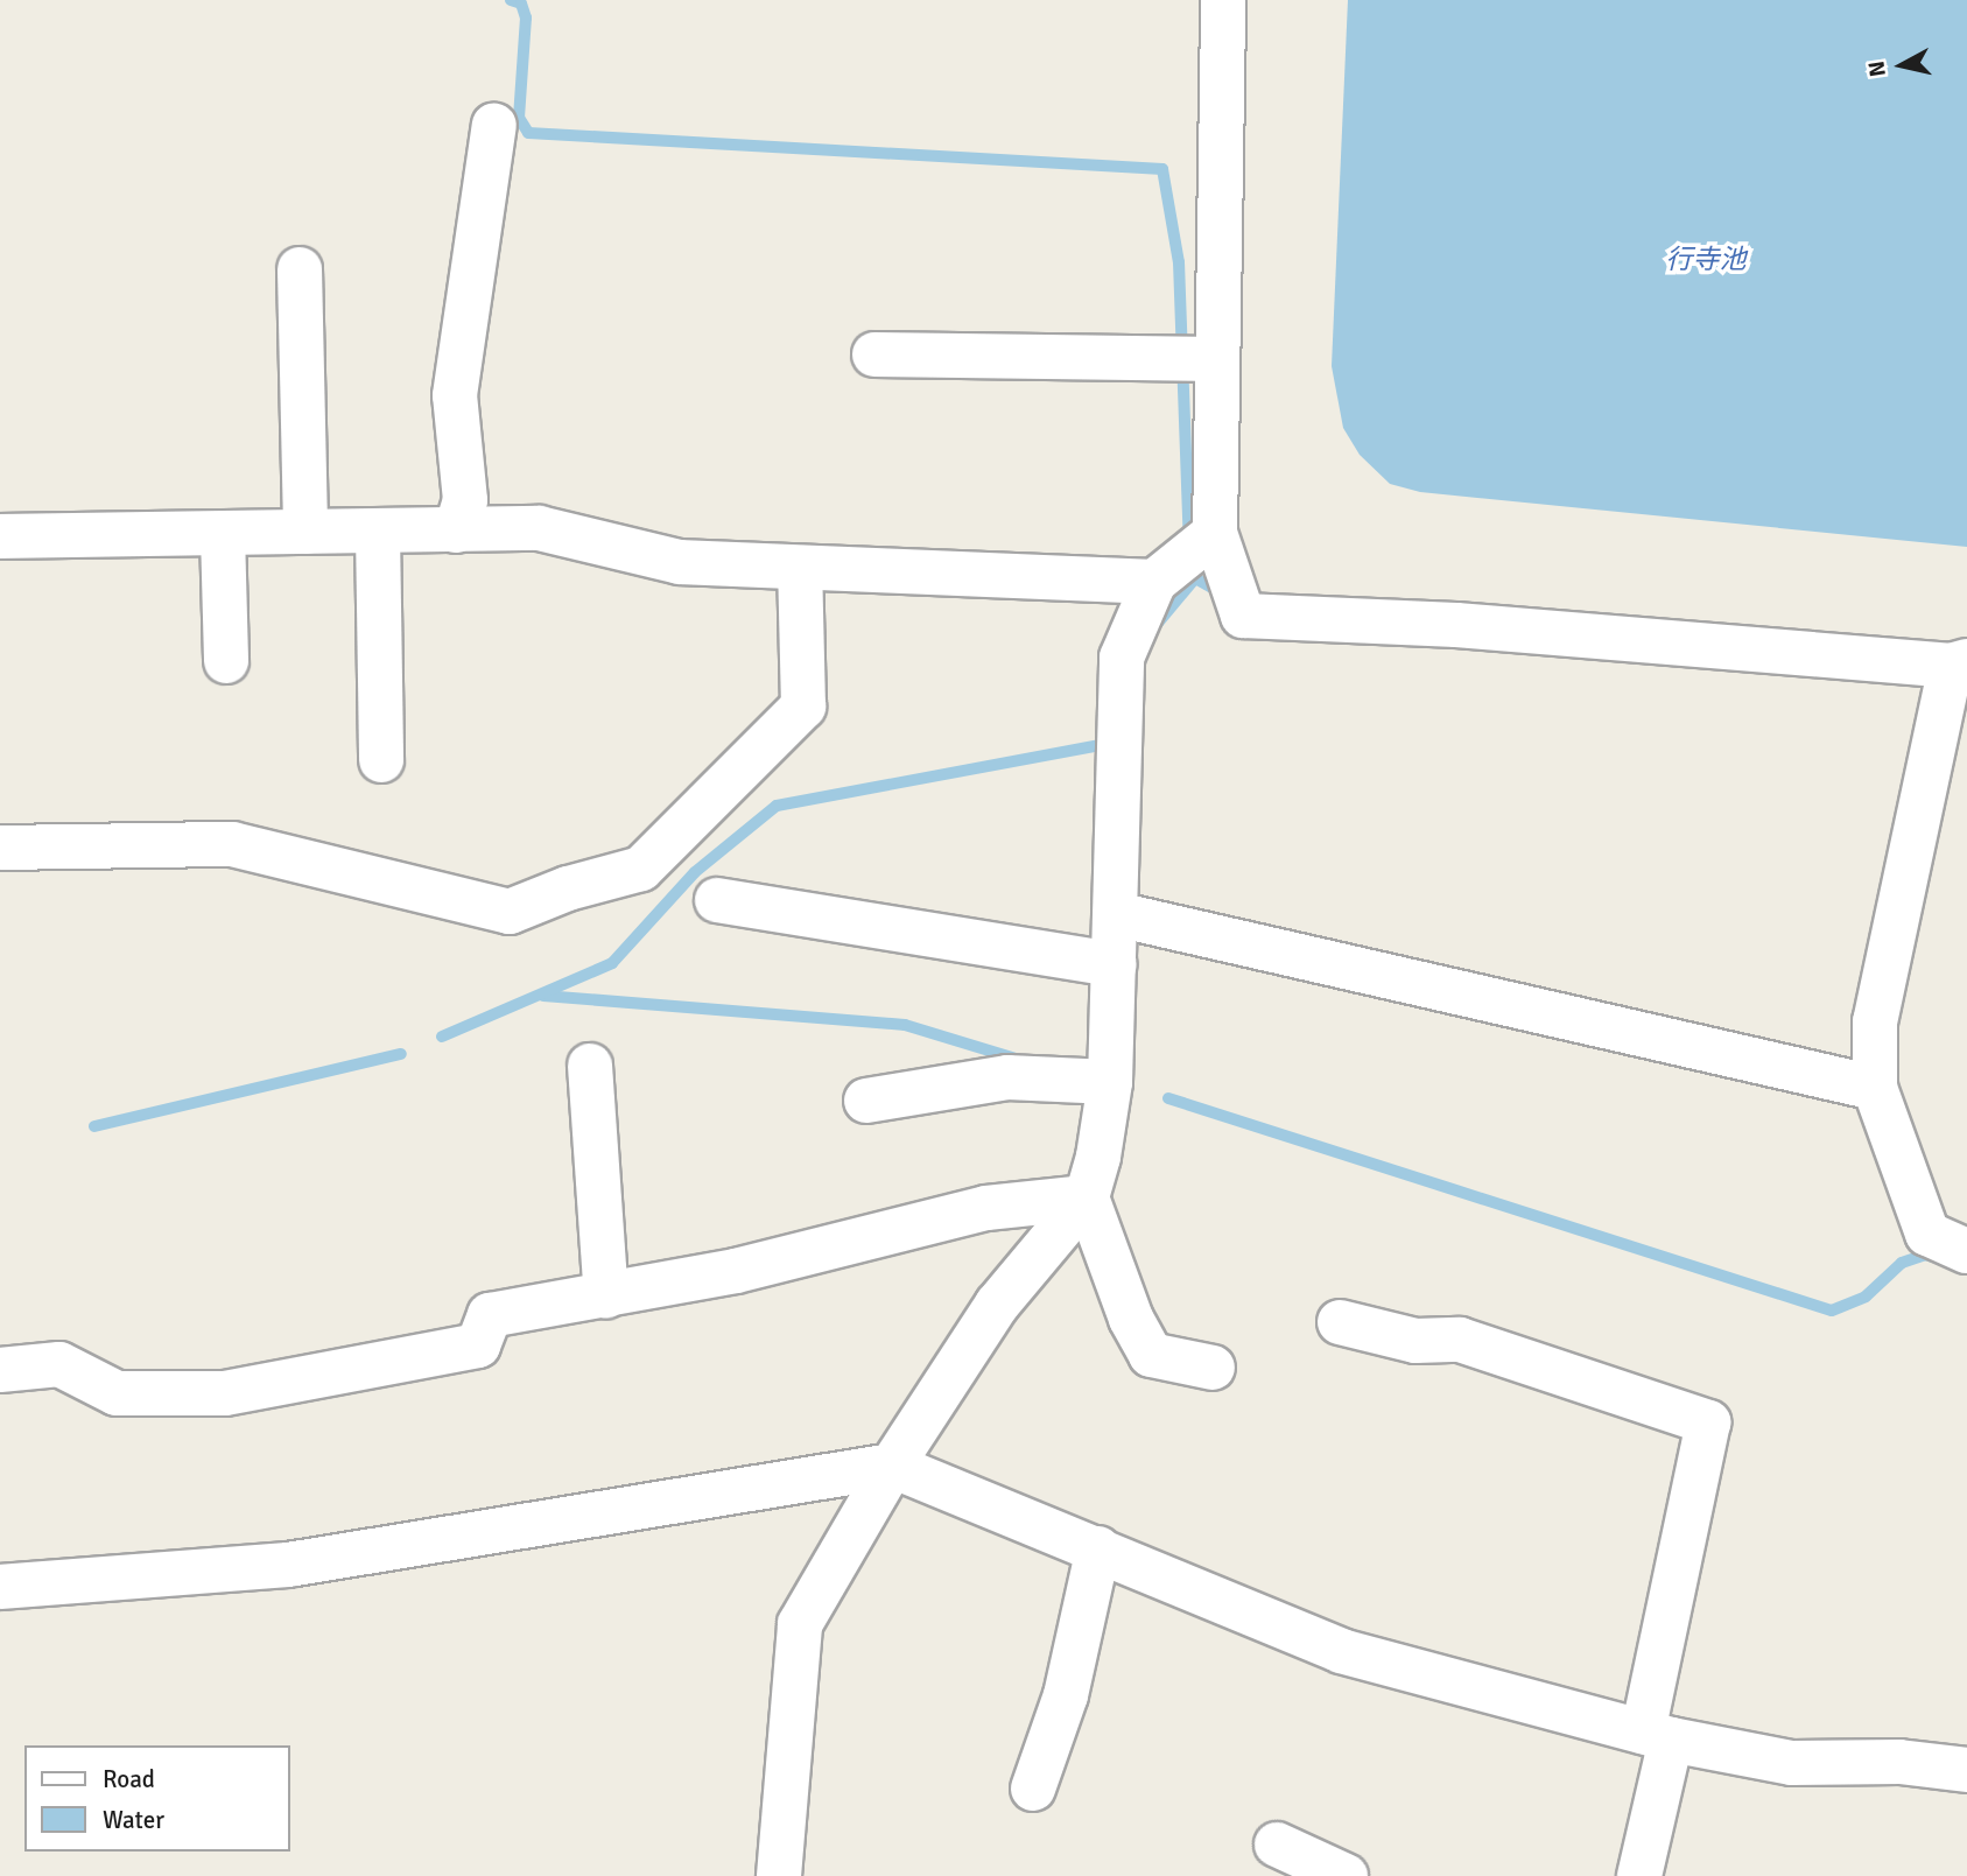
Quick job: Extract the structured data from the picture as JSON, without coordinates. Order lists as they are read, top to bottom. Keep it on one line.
{"water":["行寺池"],"legend":["Road","Water"],"north":"left"}
